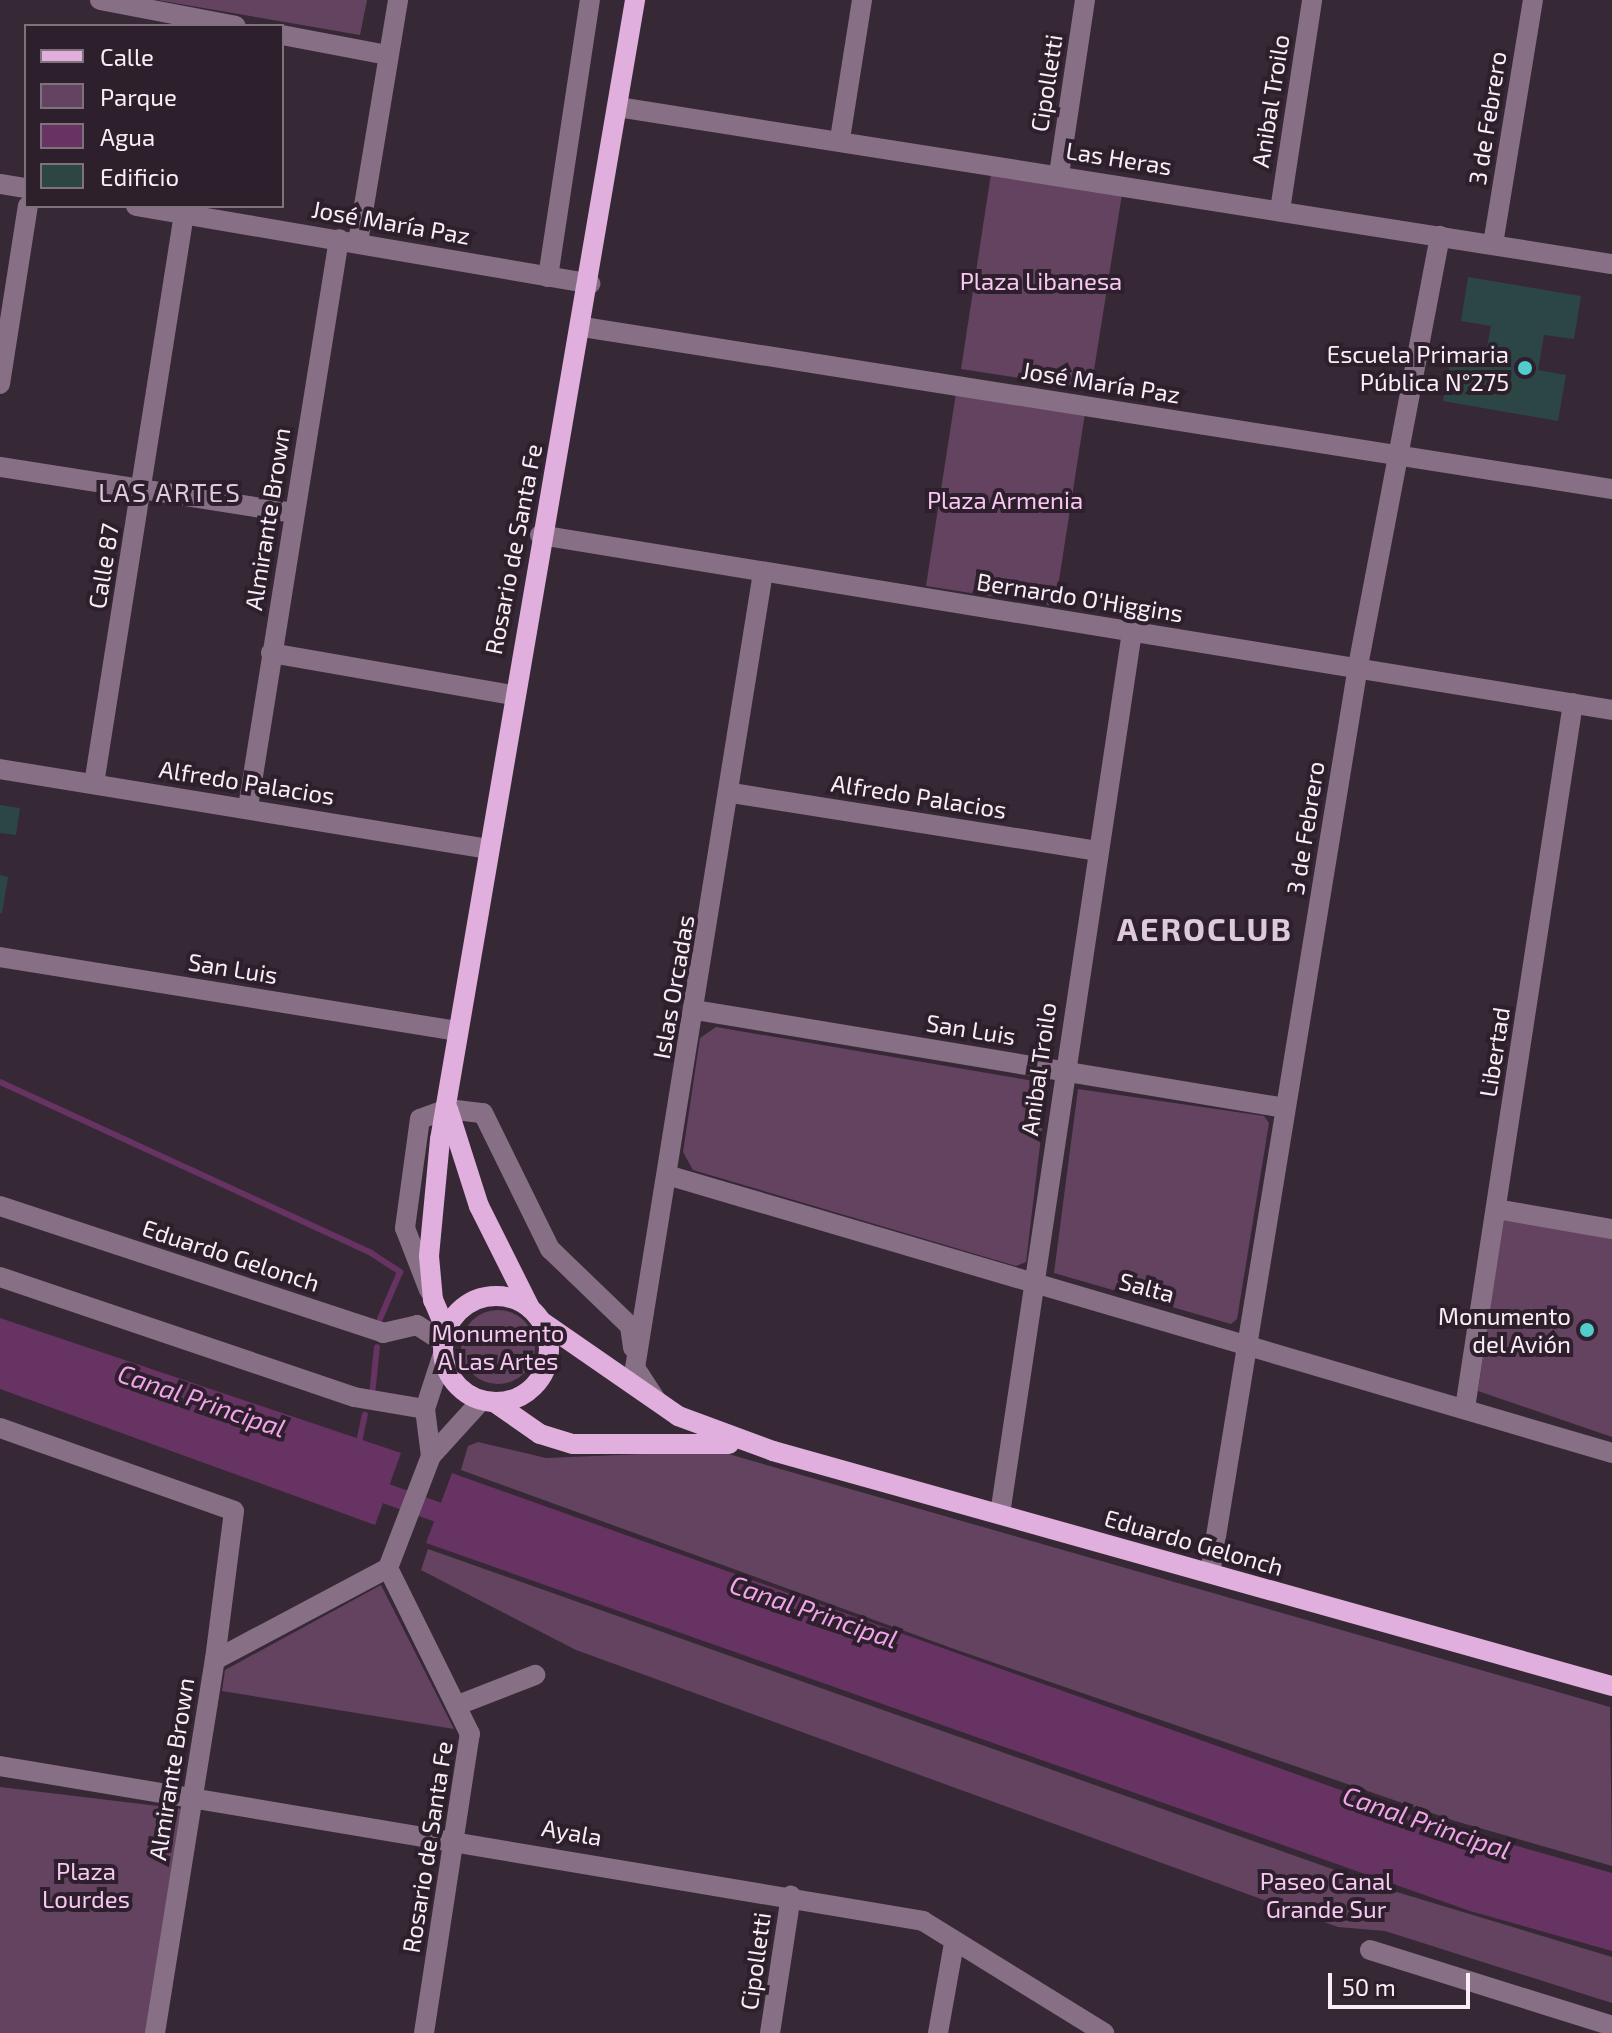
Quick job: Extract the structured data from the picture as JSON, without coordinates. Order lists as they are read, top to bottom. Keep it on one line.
{"streets":{"main road":["Rosario de Santa Fe","Eduardo Gelonch"],"street":["Cipolletti","Anibal Troilo","3 de Febrero","Las Heras","José María Paz","Almirante Brown","Calle 87","Bernardo O'Higgins","Alfredo Palacios","San Luis","Islas Orcadas","Libertad","Salta","Ayala"]},"crossings":[["Cipolletti","Las Heras"],["Cipolletti","Ayala"],["Anibal Troilo","Las Heras"],["Anibal Troilo","Bernardo O'Higgins"],["Anibal Troilo","Alfredo Palacios"],["Anibal Troilo","San Luis"],["Anibal Troilo","Eduardo Gelonch"],["Anibal Troilo","Salta"],["3 de Febrero","Las Heras"],["3 de Febrero","José María Paz"],["3 de Febrero","Bernardo O'Higgins"],["3 de Febrero","San Luis"],["3 de Febrero","Eduardo Gelonch"],["3 de Febrero","Salta"],["Las Heras","Rosario de Santa Fe"],["José María Paz","Almirante Brown"],["José María Paz","Rosario de Santa Fe"],["José María Paz","Calle 87"],["Almirante Brown","Rosario de Santa Fe"],["Almirante Brown","Alfredo Palacios"],["Almirante Brown","Ayala"],["Rosario de Santa Fe","Bernardo O'Higgins"],["Rosario de Santa Fe","Alfredo Palacios"],["Rosario de Santa Fe","San Luis"],["Rosario de Santa Fe","Eduardo Gelonch"],["Rosario de Santa Fe","Ayala"],["Calle 87","Alfredo Palacios"],["Bernardo O'Higgins","Islas Orcadas"],["Bernardo O'Higgins","Libertad"],["Alfredo Palacios","Islas Orcadas"],["San Luis","Islas Orcadas"],["Islas Orcadas","Salta"],["Libertad","Salta"]],"districts":["LAS ARTES","AEROCLUB"],"water":["Canal Principal"],"parks":["Plaza Libanesa","Plaza Armenia","Monumento A Las Artes","Plaza Lourdes","Paseo Canal Grande Sur"],"places":["Escuela Primaria Pública N°275","Monumento del Avión"],"legend":["Calle","Parque","Agua","Edificio"],"scale_bar":"50 m"}
